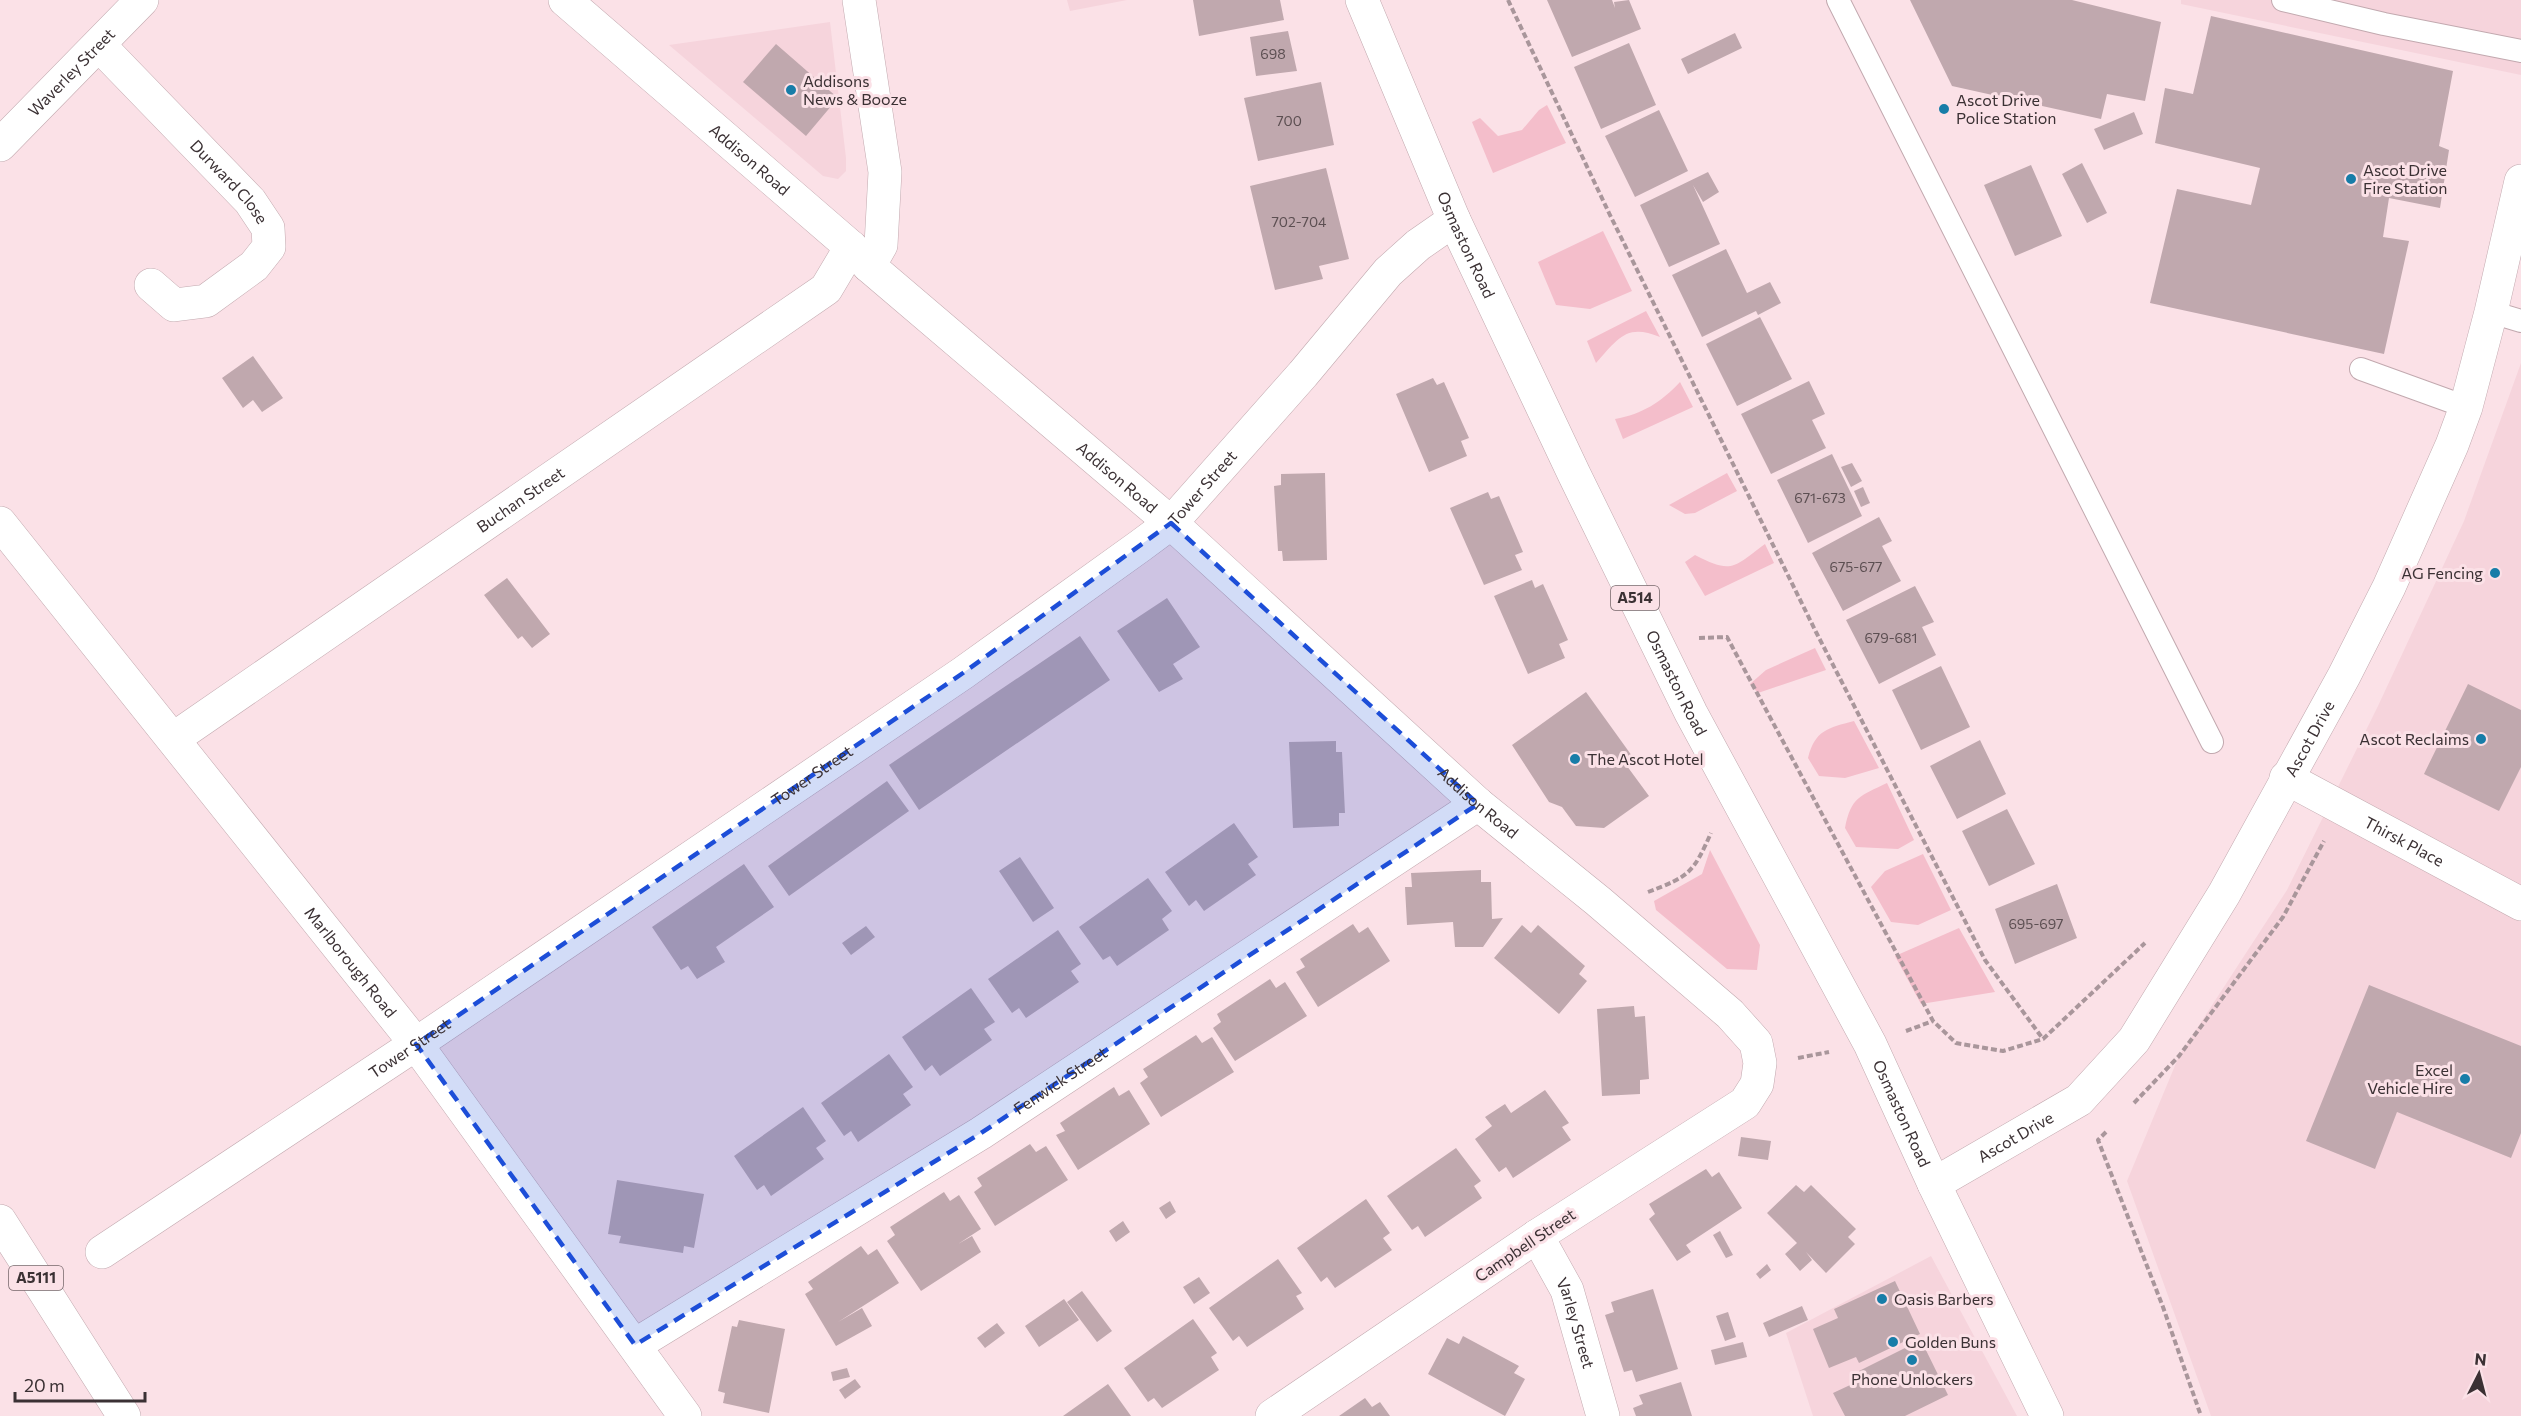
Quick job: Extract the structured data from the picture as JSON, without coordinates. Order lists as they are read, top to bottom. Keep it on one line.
{"streets":{"main road":["Waverley Street","Addison Road","Durward Close","Osmaston Road","Tower Street","Buchan Street","A514","Ascot Drive","Thirsk Place","Marlborough Road","Fenwick Street","Campbell Street","A5111","Varley Street"]},"crossings":[["Waverley Street","Durward Close"],["Addison Road","Tower Street"],["Addison Road","Buchan Street"],["Addison Road","Fenwick Street"],["Addison Road","Campbell Street"],["Osmaston Road","Tower Street"],["Osmaston Road","Ascot Drive"],["Tower Street","Marlborough Road"],["Buchan Street","Marlborough Road"],["Ascot Drive","Thirsk Place"],["Marlborough Road","Fenwick Street"],["Campbell Street","Varley Street"]],"places":["Addisons News & Booze","Ascot Drive Police Station","Ascot Drive Fire Station","AG Fencing","Ascot Reclaims","The Ascot Hotel","Excel Vehicle Hire","Oasis Barbers","Golden Buns","Phone Unlockers"],"house_numbers":["698","700","702-704","671-673","675-677","679-681","695-697"],"scale_bar":"20 m","north":"top"}
